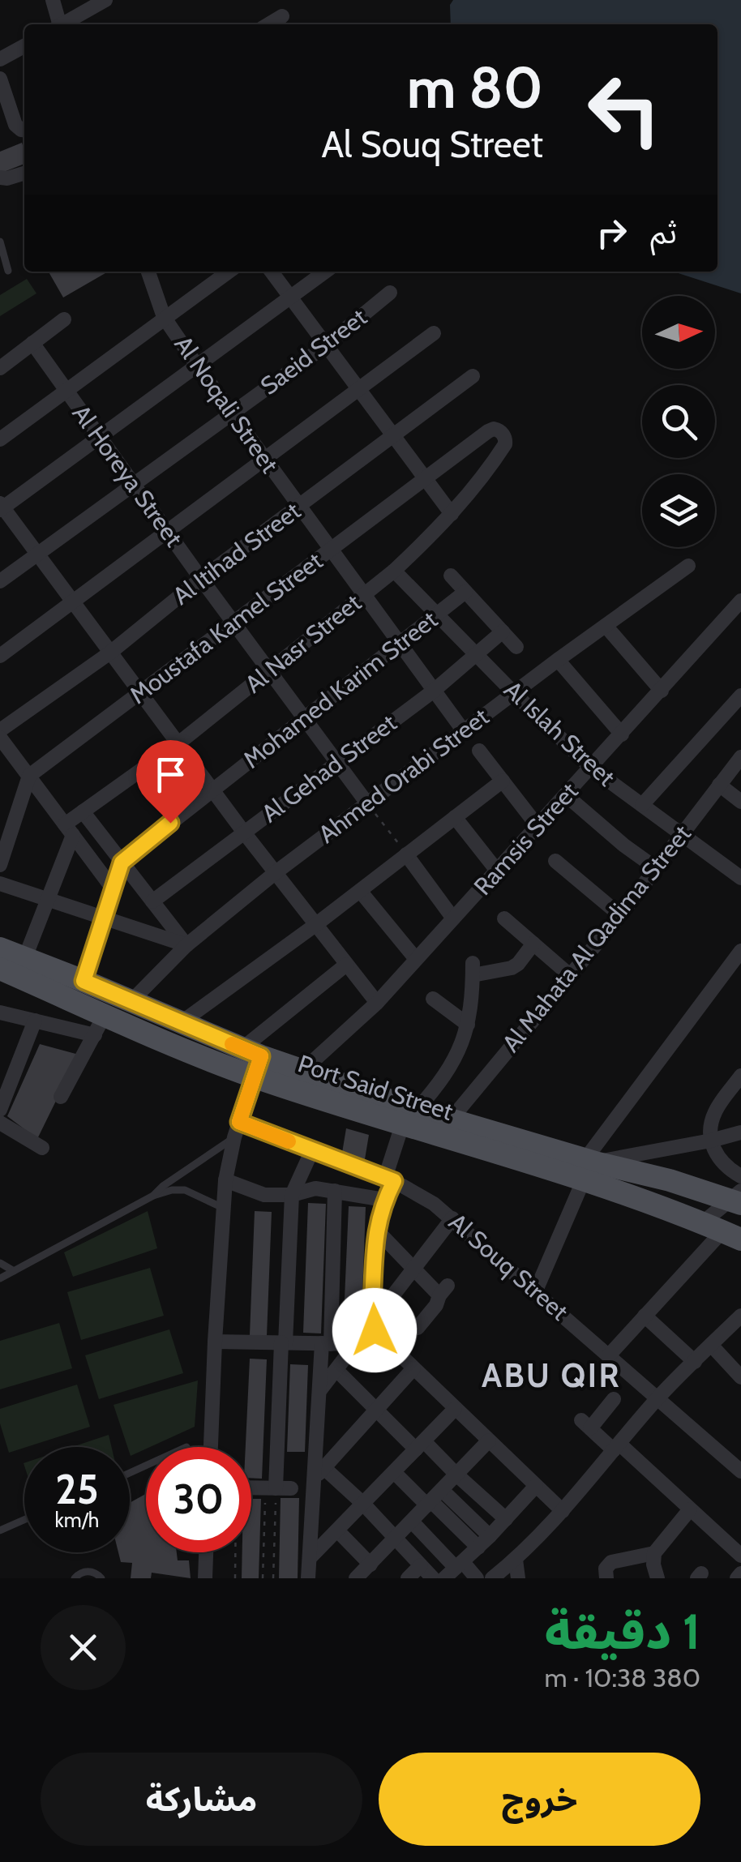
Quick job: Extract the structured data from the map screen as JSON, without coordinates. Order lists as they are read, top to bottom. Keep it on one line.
{"streets":{"main road":["Port Said Street"],"street":["Saeid Street","Al Noqali Street","Al Horeya Street","Al Itihad Street","Moustafa Kamel Street","Al Nasr Street","Mohamed Karim Street","Al Islah Street","Al Gehad Street","Ahmed Orabi Street","Ramsis Street","Al Mahata Al Qadima Street","Al Souq Street"]},"crossings":[["Saeid Street","Al Noqali Street"],["Saeid Street","Al Horeya Street"],["Al Noqali Street","Al Itihad Street"],["Al Noqali Street","Moustafa Kamel Street"],["Al Noqali Street","Al Nasr Street"],["Al Noqali Street","Mohamed Karim Street"],["Al Noqali Street","Al Gehad Street"],["Al Noqali Street","Ahmed Orabi Street"],["Al Horeya Street","Al Itihad Street"],["Al Horeya Street","Moustafa Kamel Street"],["Al Horeya Street","Al Nasr Street"],["Al Horeya Street","Mohamed Karim Street"],["Al Horeya Street","Al Gehad Street"],["Al Horeya Street","Ahmed Orabi Street"],["Moustafa Kamel Street","Al Nasr Street"],["Al Nasr Street","Al Islah Street"],["Mohamed Karim Street","Al Islah Street"],["Al Islah Street","Al Gehad Street"],["Al Islah Street","Ahmed Orabi Street"],["Al Islah Street","Ramsis Street"],["Al Islah Street","Al Mahata Al Qadima Street"],["Ahmed Orabi Street","Port Said Street"],["Ramsis Street","Port Said Street"],["Al Mahata Al Qadima Street","Port Said Street"]],"districts":["ABU QIR"],"north":"right","page":{"turn":["80 m","Al Souq Street"],"then":"ثم","speed":"25 km/h","limit":"30","heading":["1 دقيقة","380 m · 10:38"],"buttons":["خروج","مشاركة"]}}
